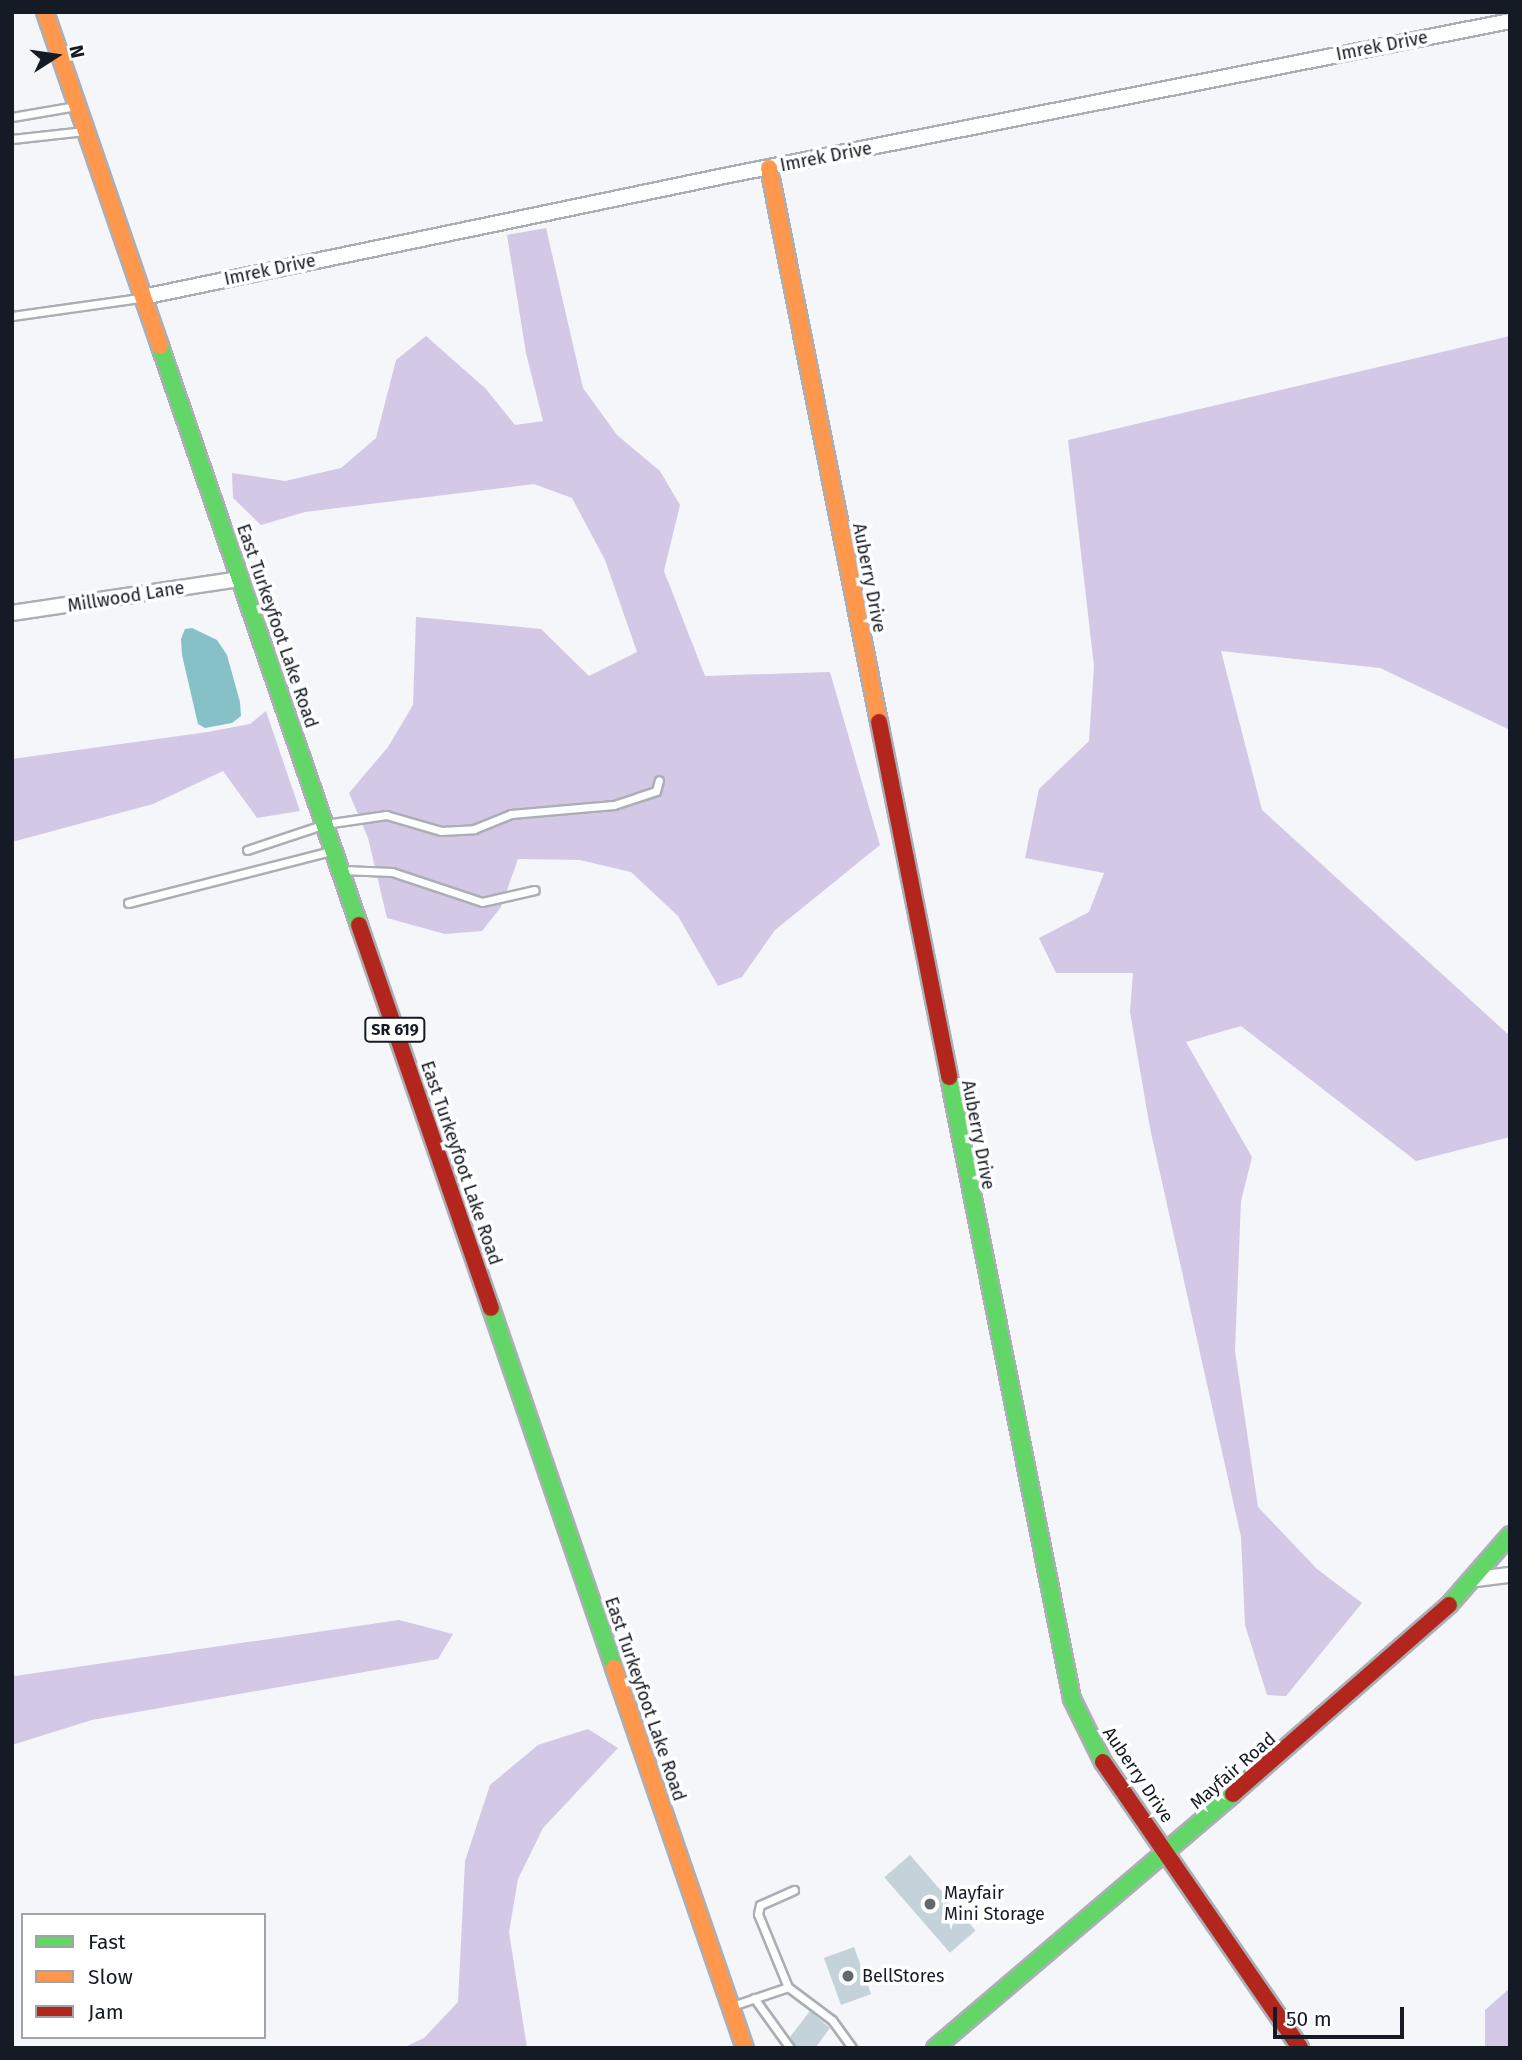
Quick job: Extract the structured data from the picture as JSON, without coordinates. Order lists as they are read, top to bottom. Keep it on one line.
{"streets":{"street":["Imrek Drive","Auberry Drive","Millwood Lane","East Turkeyfoot Lake Road","SR 619","Mayfair Road"]},"crossings":[["Imrek Drive","Auberry Drive"],["Imrek Drive","East Turkeyfoot Lake Road"],["Auberry Drive","Mayfair Road"],["Millwood Lane","East Turkeyfoot Lake Road"]],"places":["Mayfair Mini Storage","BellStores"],"legend":["Fast","Slow","Jam"],"scale_bar":"50 m","north":"right"}
